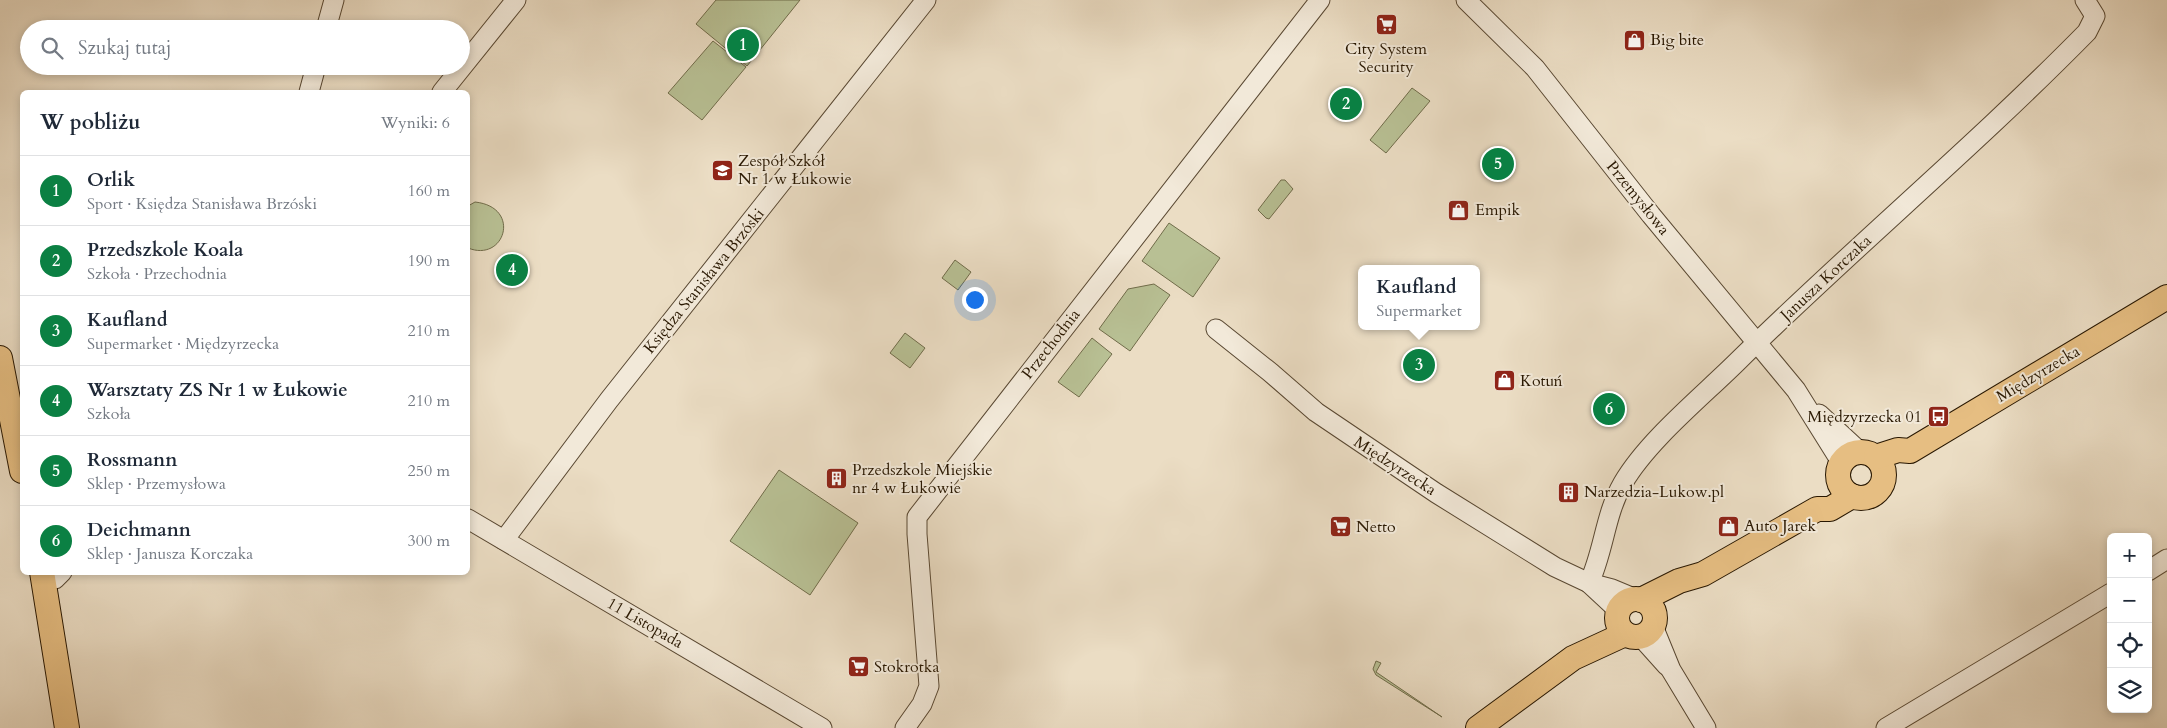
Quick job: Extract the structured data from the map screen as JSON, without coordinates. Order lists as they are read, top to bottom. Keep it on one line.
{"streets":{"main road":["Międzyrzecka"],"street":["Przemysłowa","Janusza Korczaka","Księdza Stanisława Brzóski","Przechodnia","11 Listopada"]},"crossings":[["Przemysłowa","Janusza Korczaka"],["Przemysłowa","Międzyrzecka"],["Janusza Korczaka","Międzyrzecka"],["Księdza Stanisława Brzóski","11 Listopada"]],"places":{"supermarket":["City System Security","Netto","Stokrotka"],"shop":["Big bite","Empik","Kotuń","Auto Jarek"],"school or university":["Zespół Szkół Nr 1 w Łukowie"],"bus stop":["Międzyrzecka 01"],"building":["Przedszkole Miejskie nr 4 w Łukowie","Narzedzia-Lukow.pl"]},"page":{"search":"Szukaj tutaj","pins":["1","2","5","4","3","6"],"heading":["W pobliżu","Wyniki: 6"],"list":[{"mark":"1","name":"Orlik","note":"Sport · Księdza Stanisława Brzóski","value":"160 m"},{"mark":"2","name":"Przedszkole Koala","note":"Szkoła · Przechodnia","value":"190 m"},{"mark":"3","name":"Kaufland","note":"Supermarket · Międzyrzecka","value":"210 m"},{"mark":"4","name":"Warsztaty ZS Nr 1 w Łukowie","note":"Szkoła","value":"210 m"},{"mark":"5","name":"Rossmann","note":"Sklep · Przemysłowa","value":"250 m"},{"mark":"6","name":"Deichmann","note":"Sklep · Janusza Korczaka","value":"300 m"}],"popup":["Kaufland","Supermarket"],"map_buttons":["+","−"]}}
